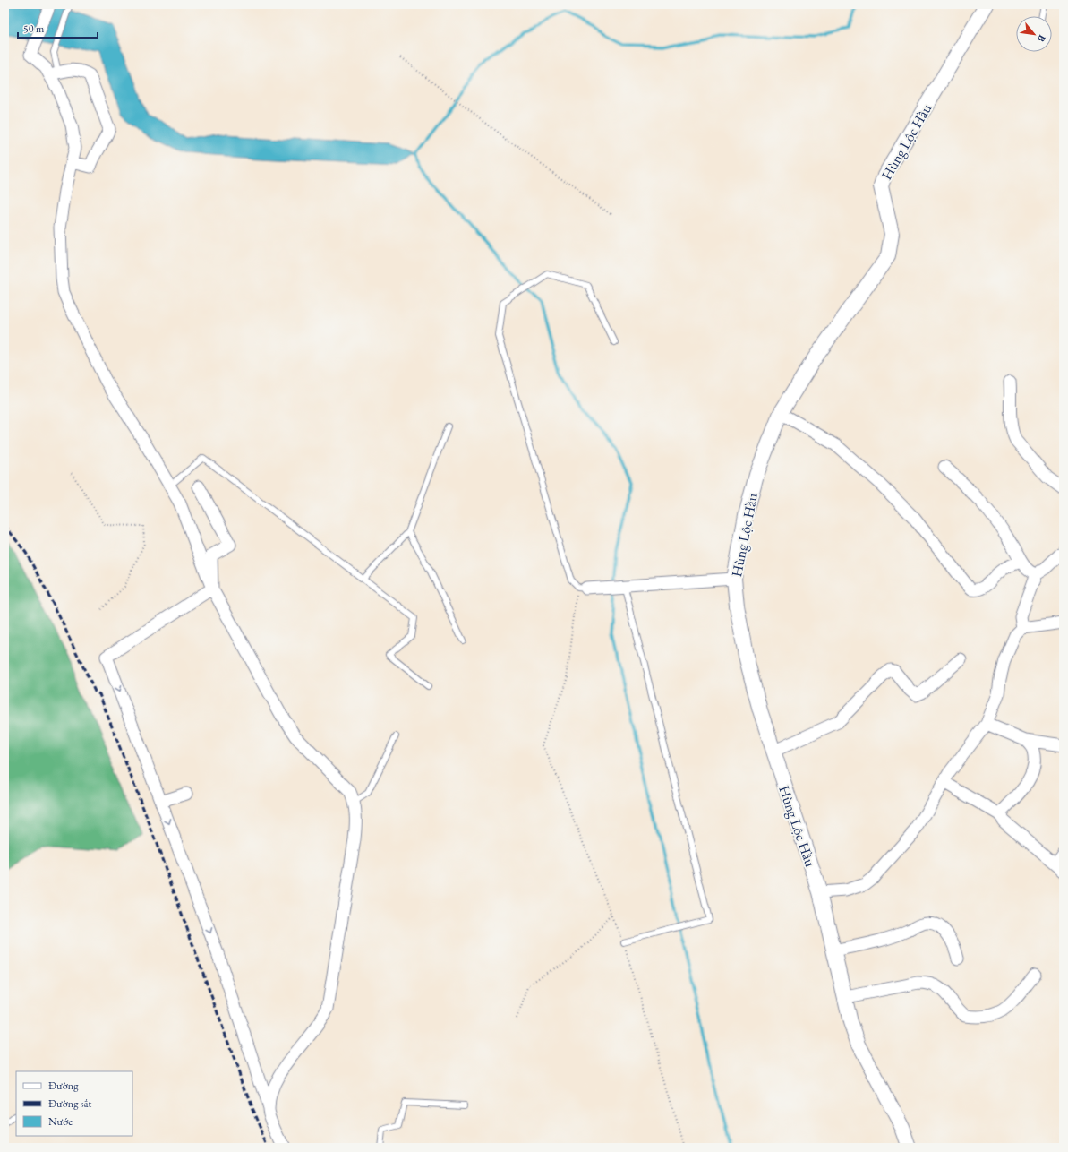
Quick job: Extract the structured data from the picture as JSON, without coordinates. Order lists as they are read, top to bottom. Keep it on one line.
{"streets":{"street":["Hùng Lộc Hầu"]},"legend":["Đường","Đường sắt","Nước"],"scale_bar":"50 m","north":"bottom right"}
